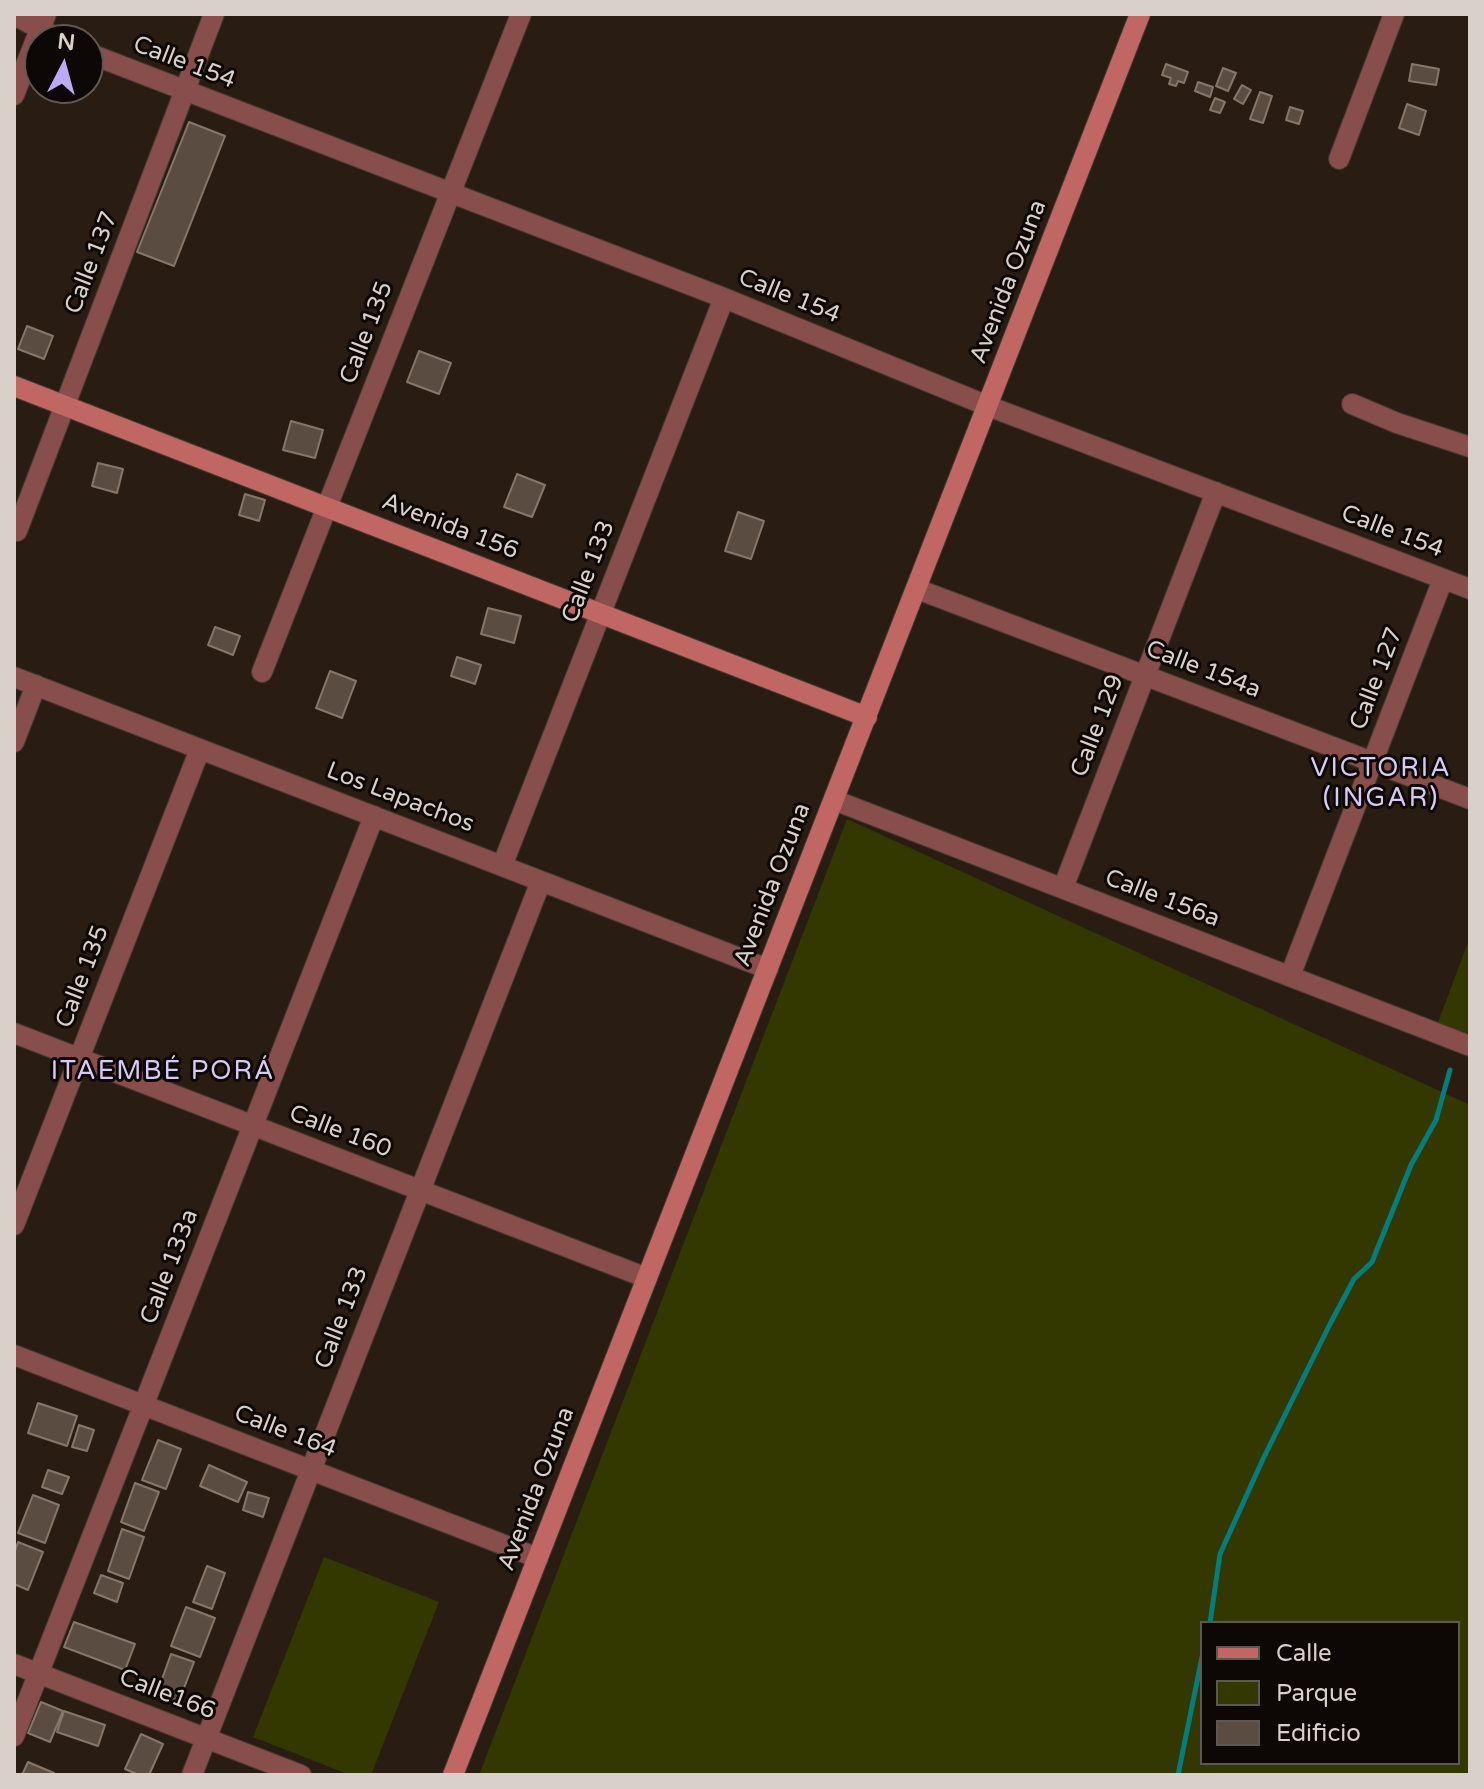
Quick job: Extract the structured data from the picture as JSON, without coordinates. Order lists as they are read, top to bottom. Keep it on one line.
{"streets":{"main road":["Avenida Ozuna","Avenida 156"],"street":["Calle 154","Calle 137","Calle 135","Calle 133","Calle 154a","Calle 127","Calle 129","Los Lapachos","Calle 156a","Calle 160","Calle 133a","Calle 164","Calle166"]},"crossings":[["Calle 154","Calle 137"],["Calle 154","Avenida Ozuna"],["Calle 154","Calle 135"],["Calle 154","Calle 133"],["Calle 154","Calle 127"],["Calle 154","Calle 129"],["Calle 137","Avenida 156"],["Avenida Ozuna","Avenida 156"],["Avenida Ozuna","Calle 154a"],["Avenida Ozuna","Los Lapachos"],["Avenida Ozuna","Calle 156a"],["Avenida Ozuna","Calle 160"],["Avenida Ozuna","Calle 164"],["Calle 135","Avenida 156"],["Calle 135","Los Lapachos"],["Calle 135","Calle 160"],["Avenida 156","Calle 133"],["Calle 133","Los Lapachos"],["Calle 133","Calle 160"],["Calle 133","Calle 164"],["Calle 133","Calle166"],["Calle 154a","Calle 127"],["Calle 154a","Calle 129"],["Calle 127","Calle 156a"],["Calle 129","Calle 156a"],["Los Lapachos","Calle 133a"],["Calle 160","Calle 133a"],["Calle 133a","Calle 164"],["Calle 133a","Calle166"]],"districts":["VICTORIA (INGAR)","ITAEMBÉ PORÁ"],"legend":["Calle","Parque","Edificio"],"north":"top"}
